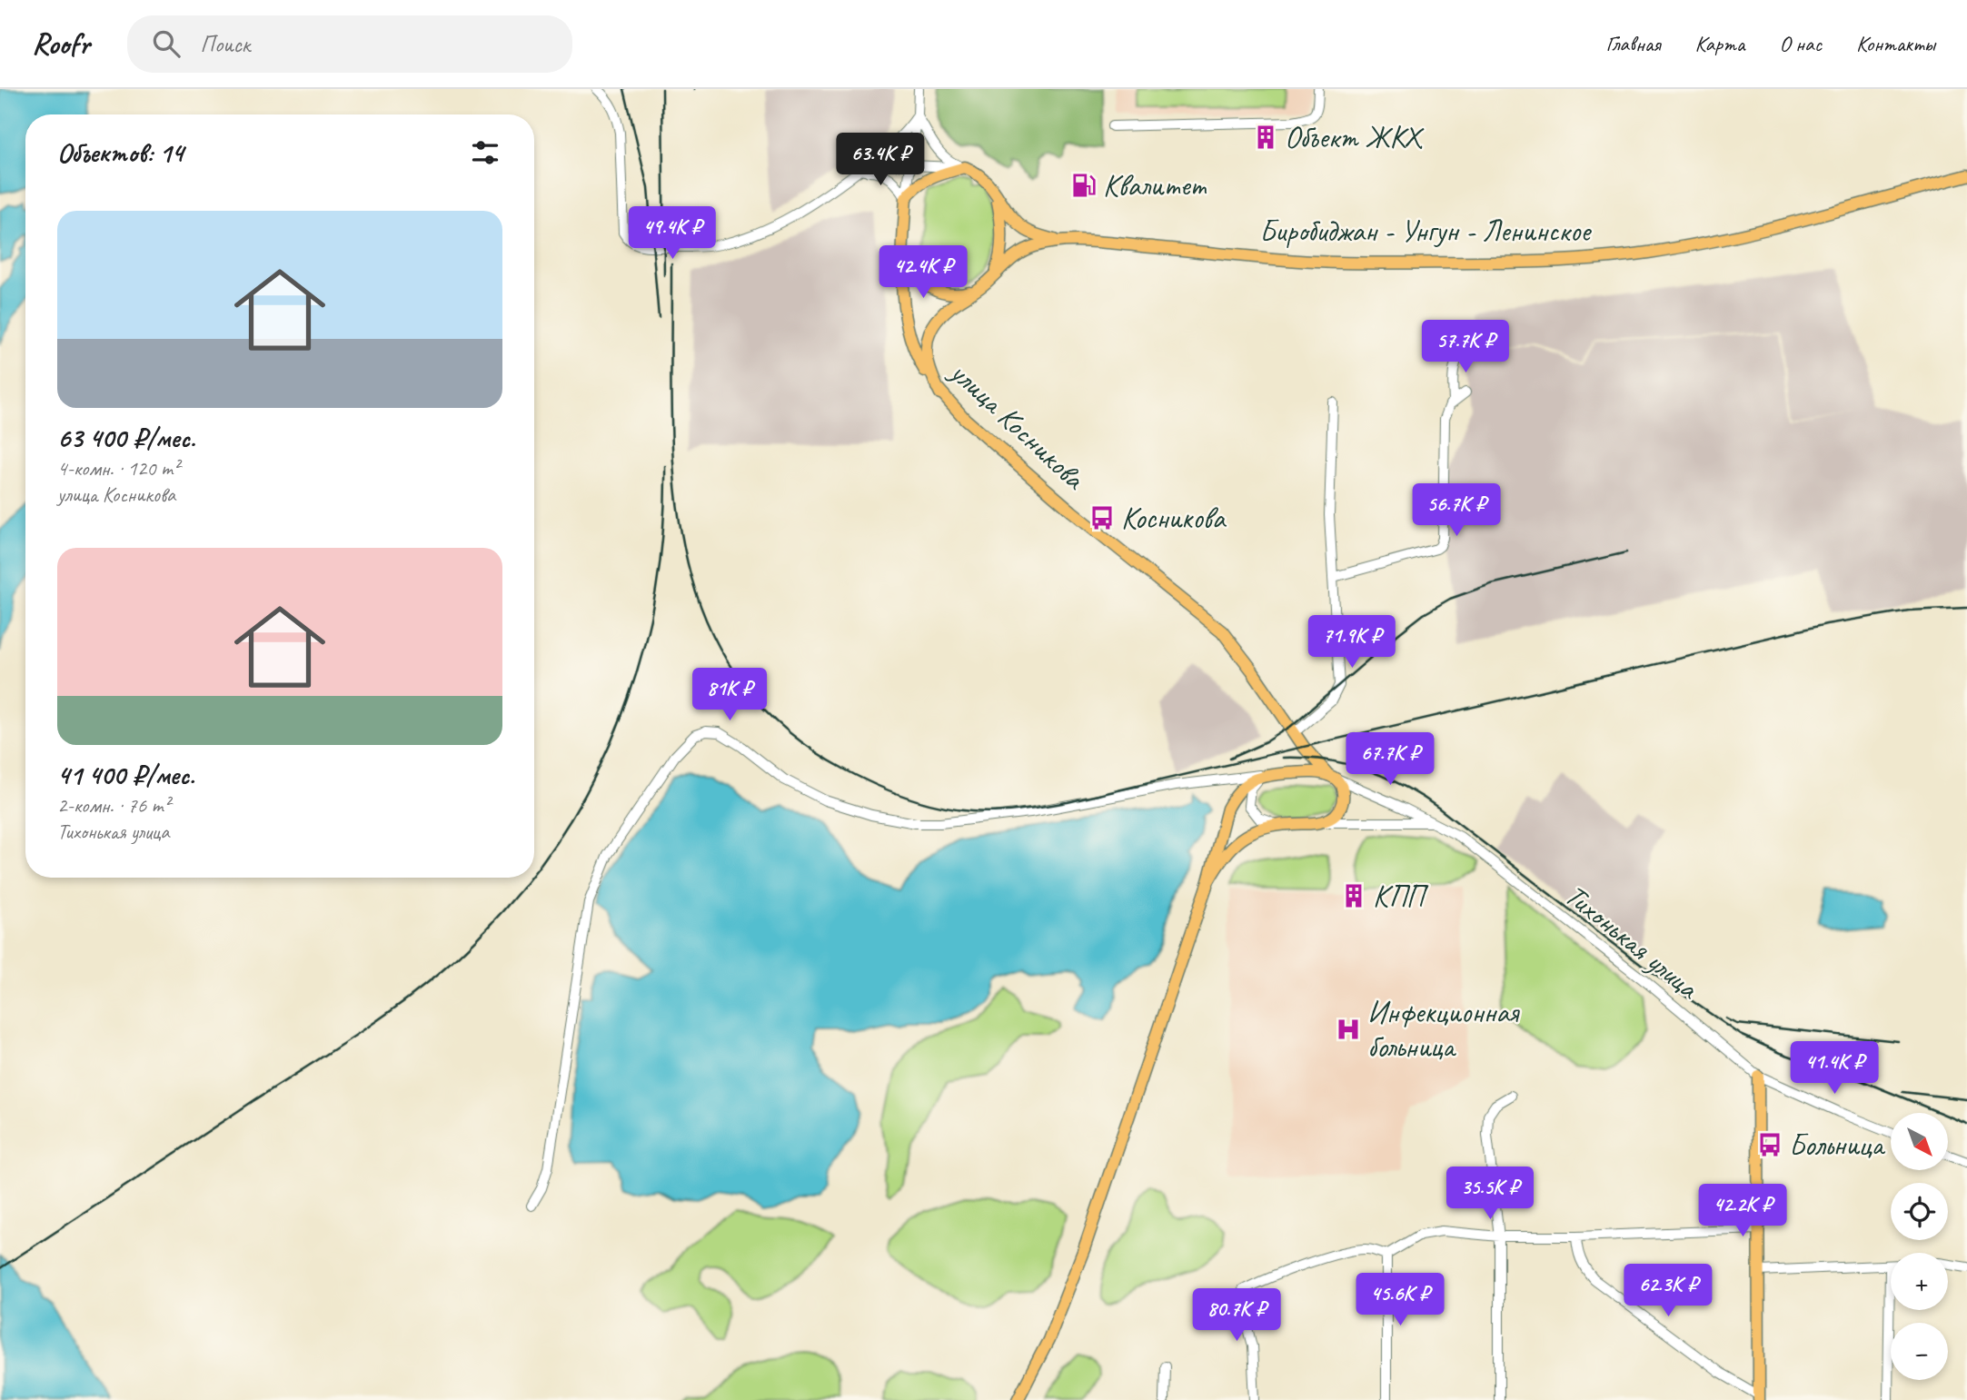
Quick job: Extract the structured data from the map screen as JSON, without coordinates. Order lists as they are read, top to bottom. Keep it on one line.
{"streets":{"main road":["Биробиджан - Унгун - Ленинское","улица Косникова"],"street":["Тихонькая улица"]},"crossings":[["улица Косникова","Тихонькая улица"]],"places":{"building":["Объект ЖКХ","КПП"],"fuel station":["Квалитет"],"bus stop":["Косникова","Больница"],"hospital":["Инфекционная больница"]},"north":"bottom right","page":{"header":"Roofr","search":"Поиск","nav":["Главная","Карта","О нас","Контакты"],"heading":"Объектов: 14","price":["63.4K ₽","49.4K ₽","42.4K ₽","57.7K ₽","56.7K ₽","71.9K ₽","81K ₽","67.7K ₽","41.4K ₽","35.5K ₽","42.2K ₽","62.3K ₽","45.6K ₽","80.7K ₽"],"list":[{"name":"63 400 ₽/мес.","note":"4-комн. · 120 m² · улица Косникова"},{"name":"41 400 ₽/мес.","note":"2-комн. · 76 m² · Тихонькая улица"}],"map_buttons":["+","−"]}}
